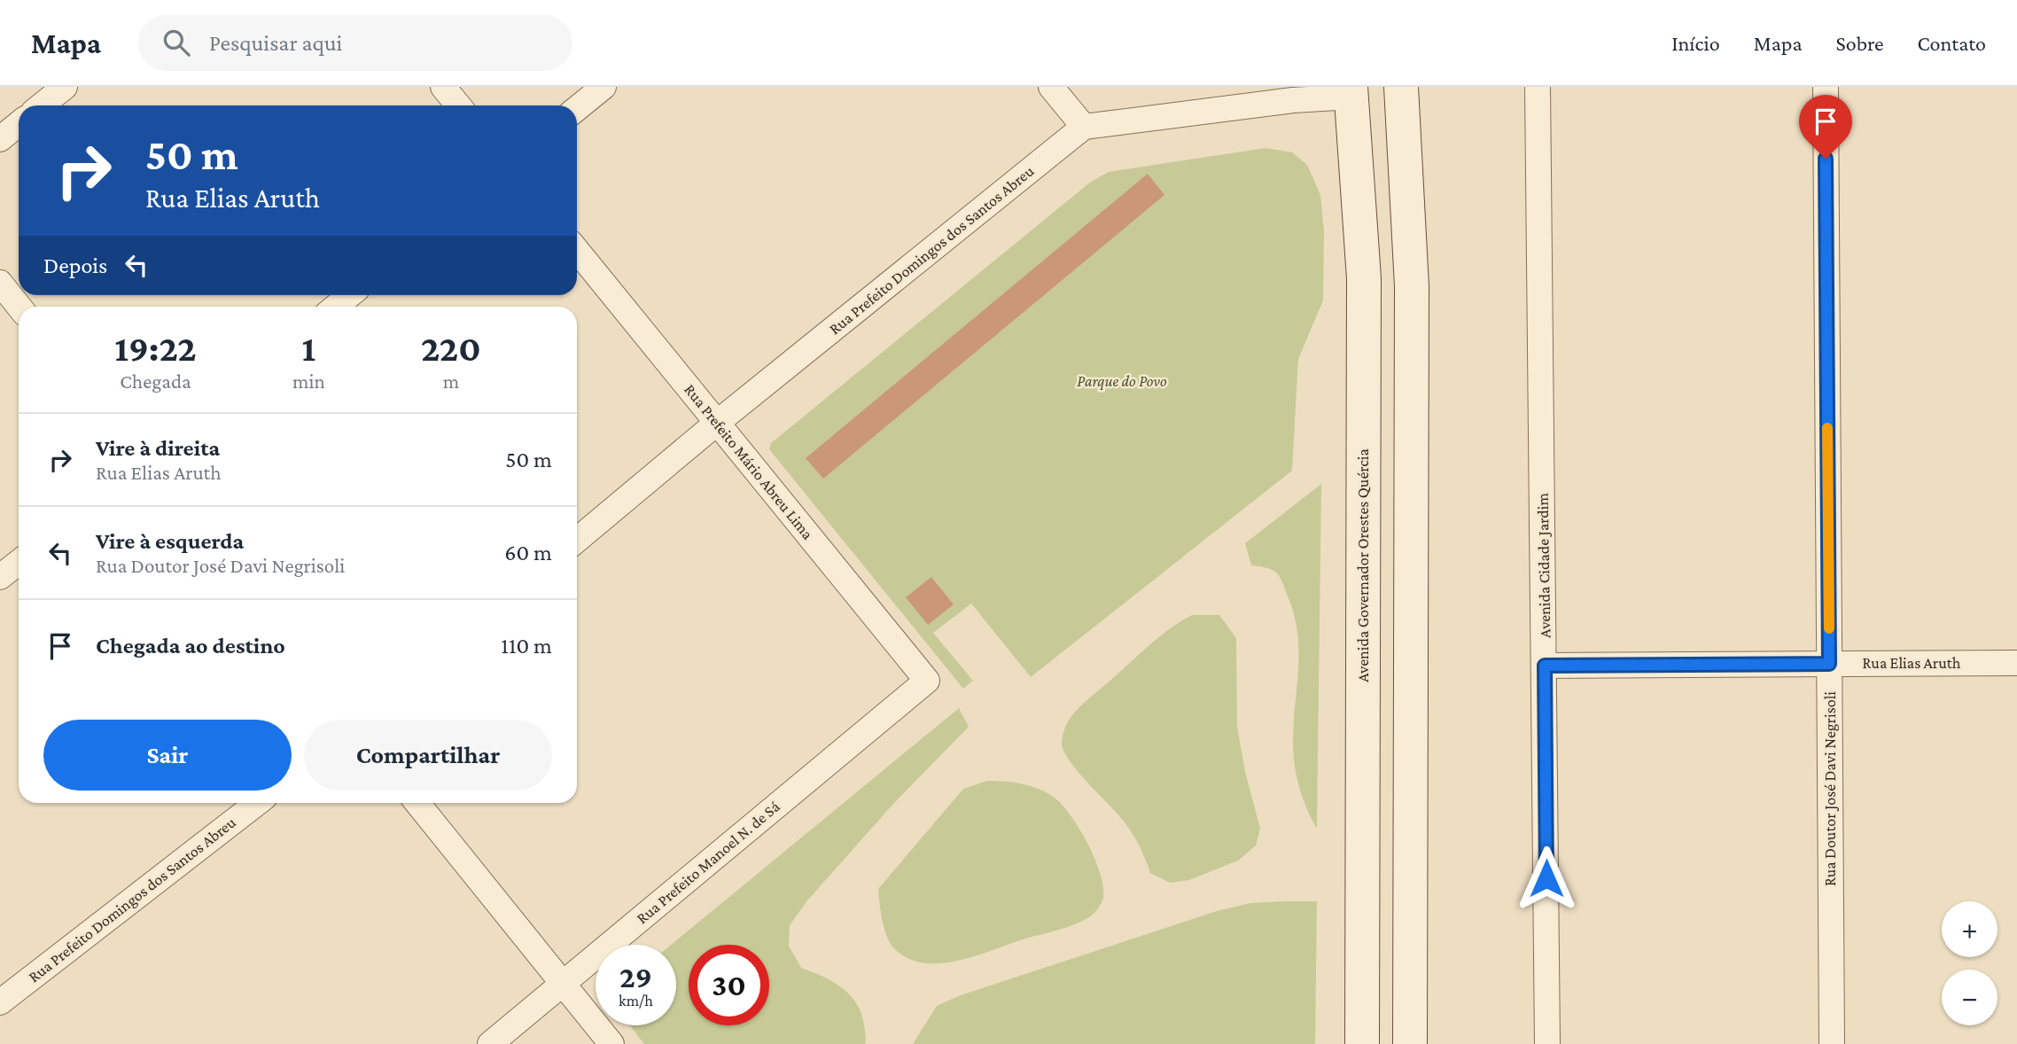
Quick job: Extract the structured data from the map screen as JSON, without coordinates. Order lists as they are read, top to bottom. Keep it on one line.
{"streets":{"main road":["Avenida Governador Orestes Quércia"],"street":["Rua Prefeito Domingos dos Santos Abreu","Rua Prefeito Mário Abreu Lima","Avenida Cidade Jardim","Rua Elias Aruth","Rua Doutor José Davi Negrisoli","Rua Prefeito Manoel N. de Sá"]},"crossings":[["Rua Prefeito Domingos dos Santos Abreu","Rua Prefeito Mário Abreu Lima"],["Rua Prefeito Mário Abreu Lima","Rua Prefeito Manoel N. de Sá"],["Avenida Cidade Jardim","Rua Elias Aruth"],["Rua Elias Aruth","Rua Doutor José Davi Negrisoli"]],"parks":["Parque do Povo"],"page":{"header":"Mapa","search":"Pesquisar aqui","nav":["Início","Mapa","Sobre","Contato"],"turn":["50 m","Rua Elias Aruth"],"then":"Depois","eta":["19:22","Chegada","1","min","220","m"],"list":[{"name":"Vire à direita","note":"Rua Elias Aruth","value":"50 m"},{"name":"Vire à esquerda","note":"Rua Doutor José Davi Negrisoli","value":"60 m"},{"name":"Chegada ao destino","value":"110 m"}],"buttons":["Sair","Compartilhar"],"map_buttons":["+","−"],"speed":"29 km/h","limit":"30"}}
